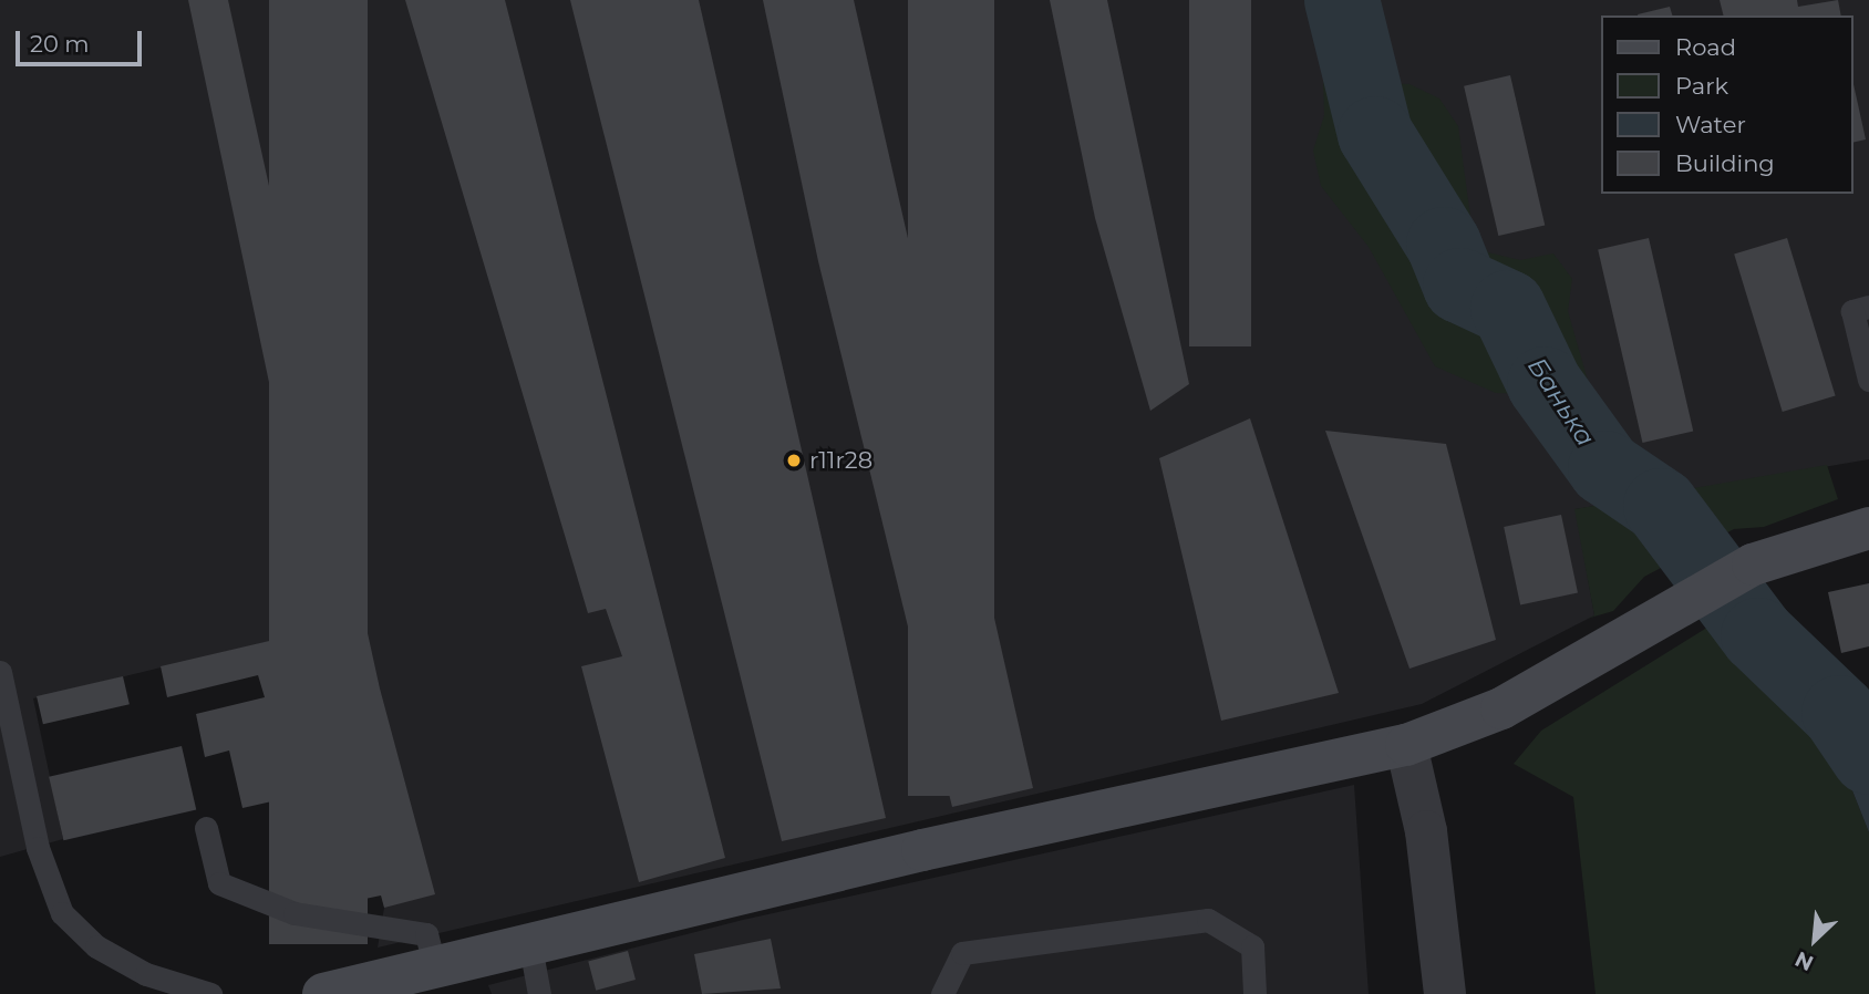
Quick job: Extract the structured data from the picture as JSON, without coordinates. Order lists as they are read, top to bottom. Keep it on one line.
{"water":["Банька"],"places":["r11r28"],"legend":["Road","Park","Water","Building"],"scale_bar":"20 m","north":"bottom left"}
